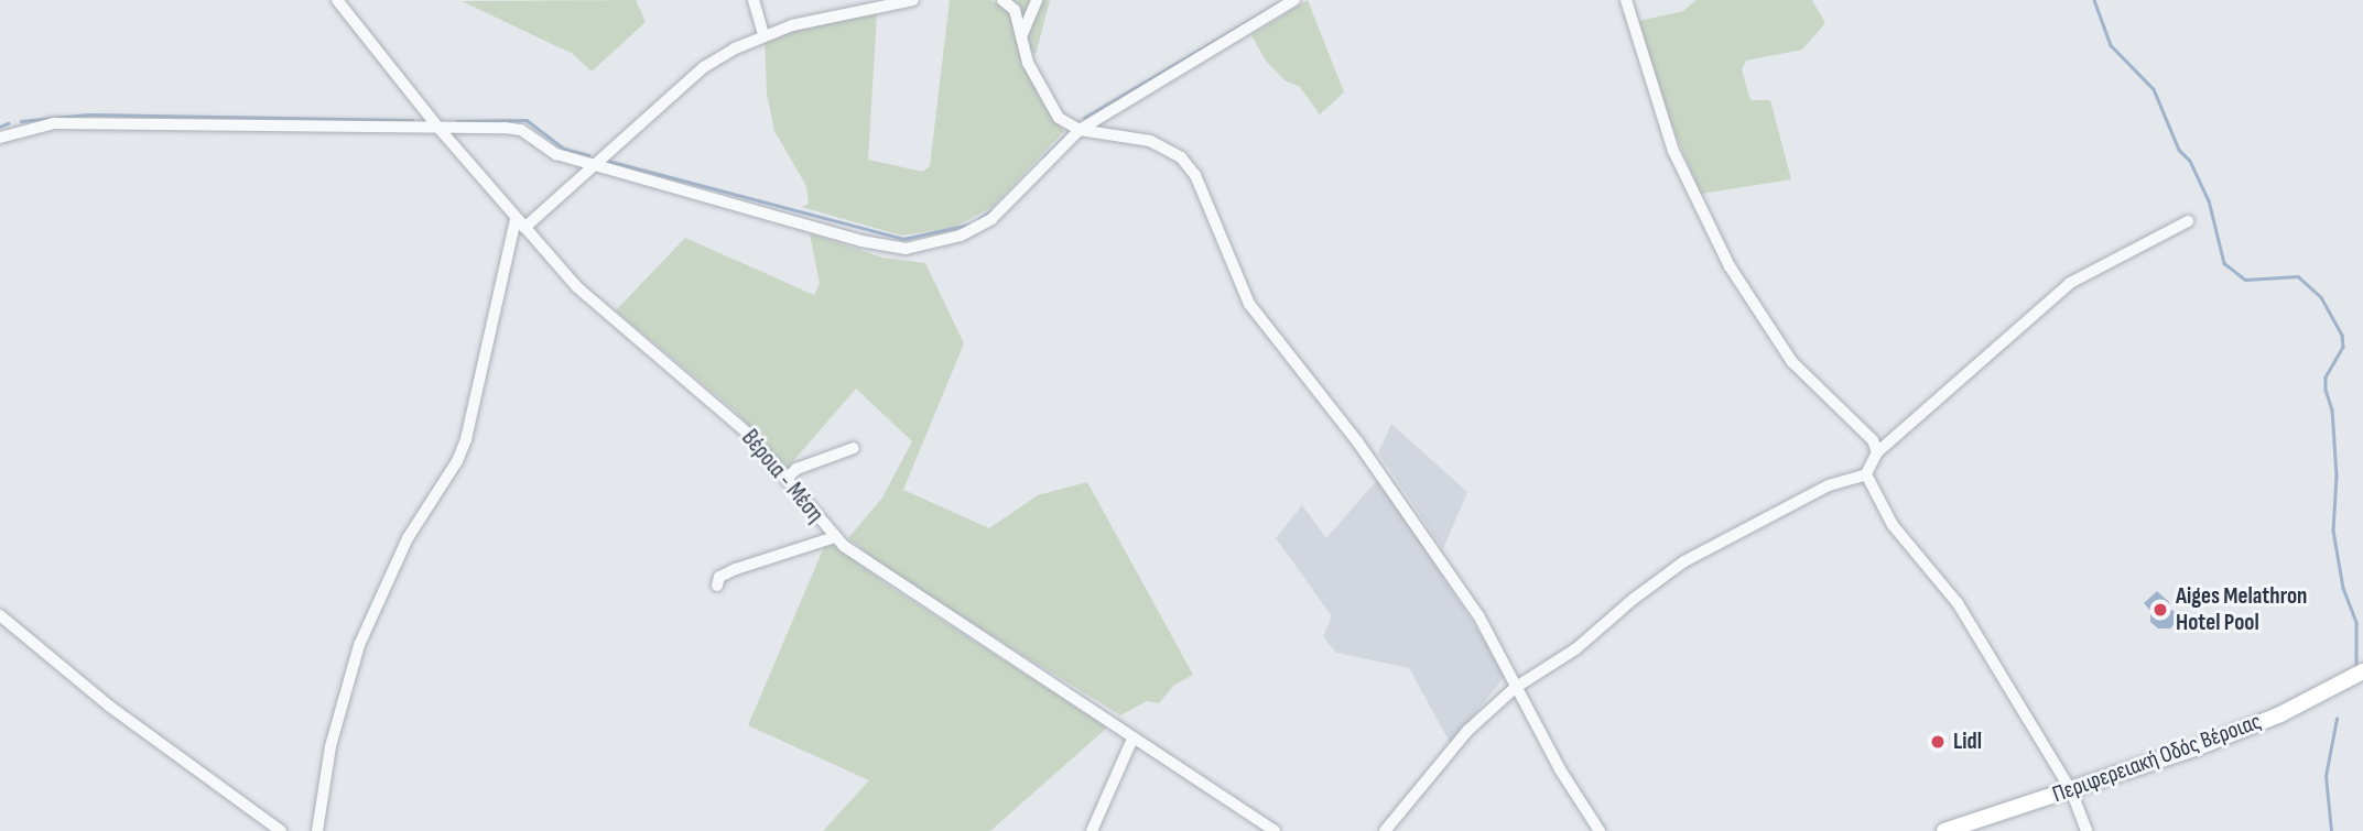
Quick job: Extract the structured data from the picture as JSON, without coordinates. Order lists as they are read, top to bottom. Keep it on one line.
{"streets":{"main road":["Περιφερειακή Οδός Βέροιας"],"street":["Βέροια - Μέση"]},"places":["Aiges Melathron Hotel Pool","Lidl"]}
